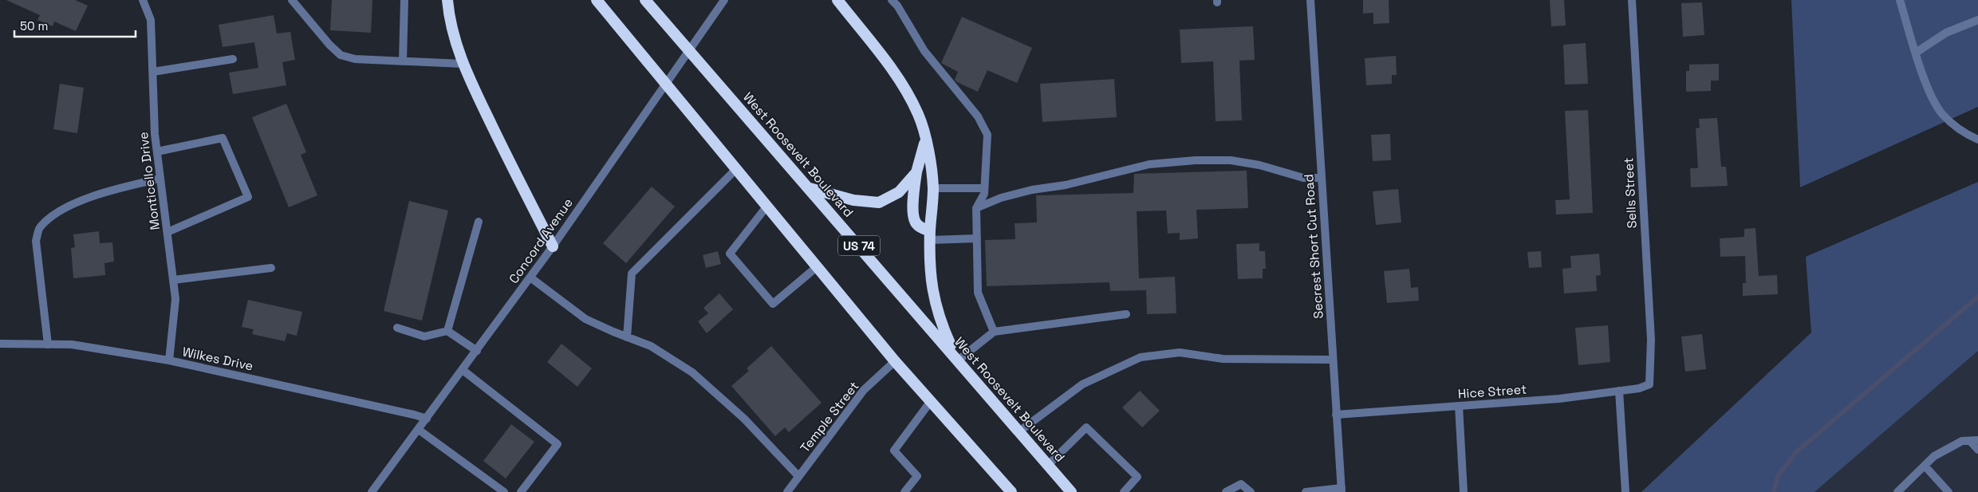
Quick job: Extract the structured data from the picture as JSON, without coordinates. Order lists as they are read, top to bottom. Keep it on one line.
{"streets":{"highway":["West Roosevelt Boulevard","US 74"],"street":["Monticello Drive","Sells Street","Concord Avenue","Secrest Short Cut Road","Wilkes Drive","Hice Street","Temple Street"]},"crossings":[["Monticello Drive","Wilkes Drive"],["Sells Street","Hice Street"],["Concord Avenue","Wilkes Drive"],["Secrest Short Cut Road","Hice Street"]],"scale_bar":"50 m"}
